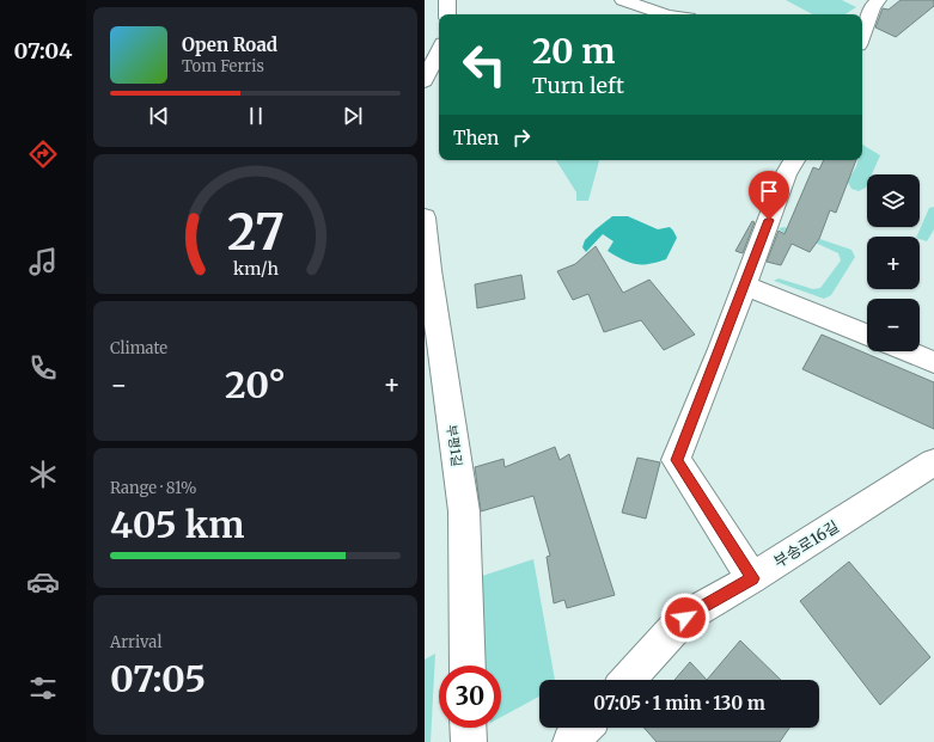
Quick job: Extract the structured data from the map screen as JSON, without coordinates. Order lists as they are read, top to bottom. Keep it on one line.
{"streets":{"street":["부평1길","부송로16길"]},"page":{"tabs":"07:04","turn":["20 m","Turn left"],"song":["Open Road","Tom Ferris"],"then":"Then","map_buttons":["+","−"],"tile":["Climate",["Range · 81%","405 km"],["Arrival","07:05"]],"heat":["−","20°","+"],"limit":"30","trip":"07:05 · 1 min · 130 m","gauge":["27","km/h"]}}
